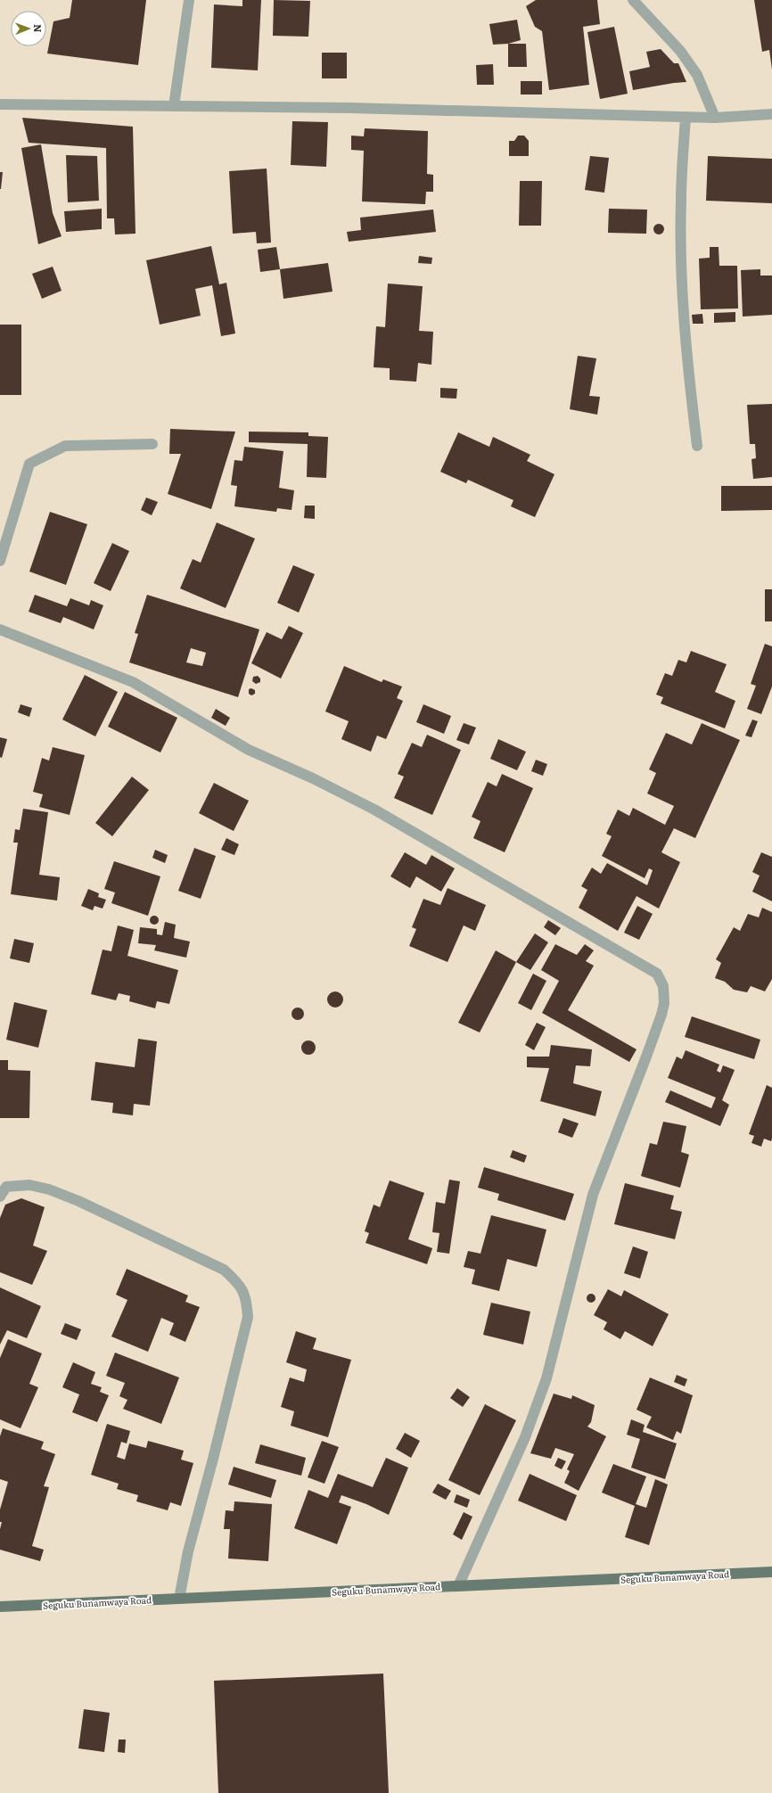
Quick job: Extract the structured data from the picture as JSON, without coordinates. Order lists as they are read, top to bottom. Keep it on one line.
{"streets":{"main road":["Seguku Bunamwaya Road"]},"north":"right"}
